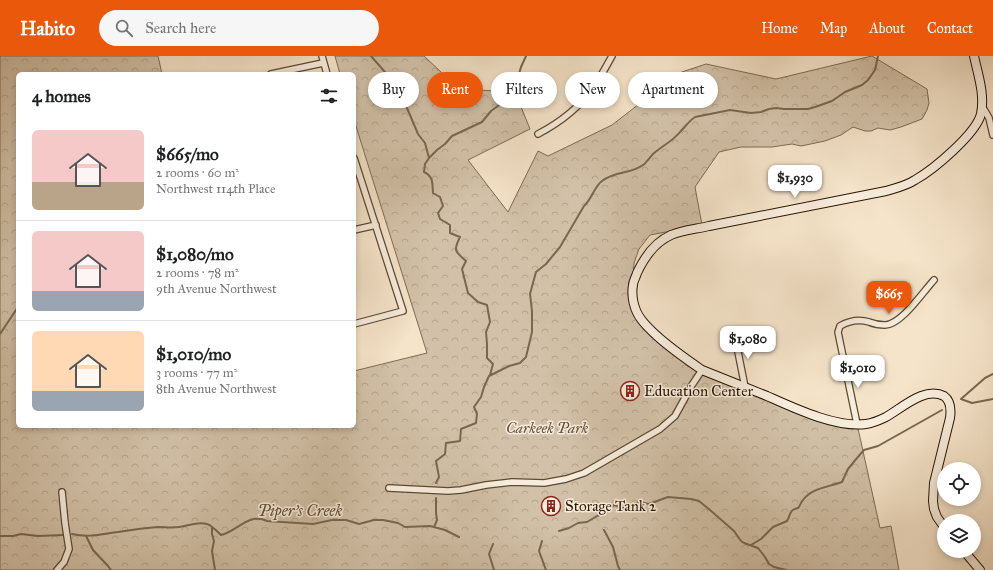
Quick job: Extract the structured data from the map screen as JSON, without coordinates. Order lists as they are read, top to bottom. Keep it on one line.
{"water":["Piper's Creek"],"parks":["Carkeek Park"],"places":{"building":["Education Center","Storage Tank 2"]},"page":{"header":"Habito","search":"Search here","nav":["Home","Map","About","Contact"],"chip":["Buy","Rent","Filters","New","Apartment"],"heading":"4 homes","list":[{"name":"$665/mo","note":"2 rooms · 60 m² · Northwest 114th Place"},{"name":"$1,080/mo","note":"2 rooms · 78 m² · 9th Avenue Northwest"},{"name":"$1,010/mo","note":"3 rooms · 77 m² · 8th Avenue Northwest"}],"price":["$1,930","$665","$1,080","$1,010"]}}
